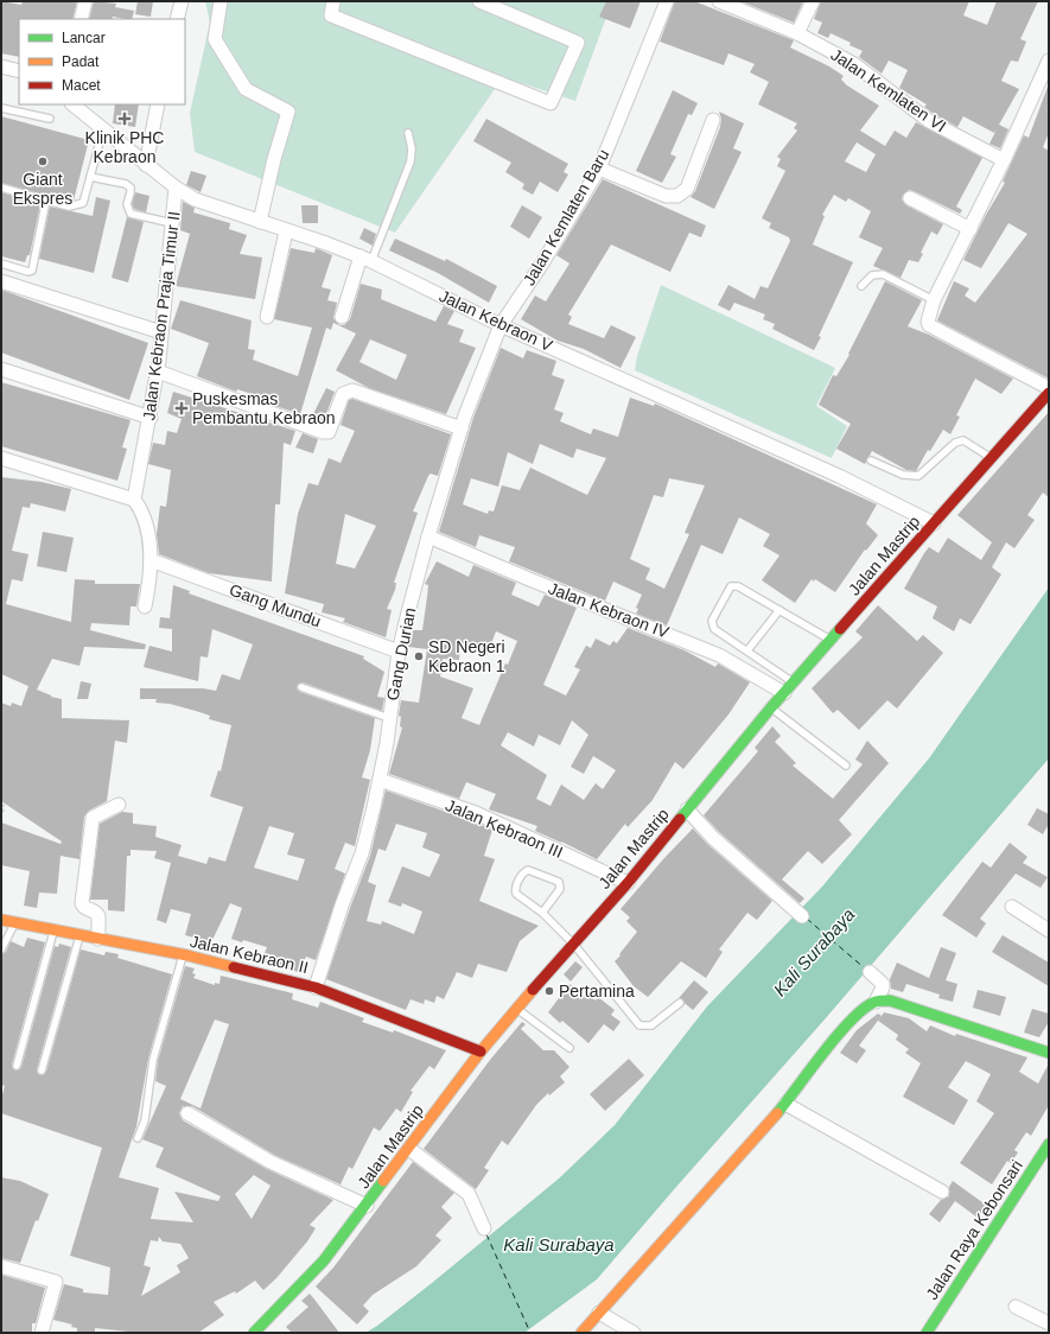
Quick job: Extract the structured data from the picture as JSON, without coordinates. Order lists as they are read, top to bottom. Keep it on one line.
{"streets":{"main road":["Jalan Mastrip","Jalan Kebraon II","Jalan Raya Kebonsari"],"street":["Jalan Kemlaten VI","Jalan Kemlaten Baru","Jalan Kebraon Praja Timur II","Jalan Kebraon V","Gang Mundu","Jalan Kebraon IV","Gang Durian","Jalan Kebraon III"]},"crossings":[["Jalan Kemlaten Baru","Jalan Kebraon V"],["Jalan Kemlaten Baru","Gang Durian"],["Jalan Kebraon Praja Timur II","Jalan Kebraon V"],["Jalan Kebraon V","Jalan Mastrip"],["Jalan Kebraon V","Gang Durian"],["Jalan Mastrip","Jalan Kebraon IV"],["Jalan Mastrip","Jalan Kebraon III"],["Jalan Mastrip","Jalan Kebraon II"],["Gang Mundu","Gang Durian"],["Jalan Kebraon IV","Gang Durian"],["Gang Durian","Jalan Kebraon III"],["Gang Durian","Jalan Kebraon II"]],"water":["Kali Surabaya"],"places":{"health":["Klinik PHC Kebraon","Puskesmas Pembantu Kebraon"],"other":["Giant Ekspres","SD Negeri Kebraon 1","Pertamina"]},"legend":["Lancar","Padat","Macet"]}
